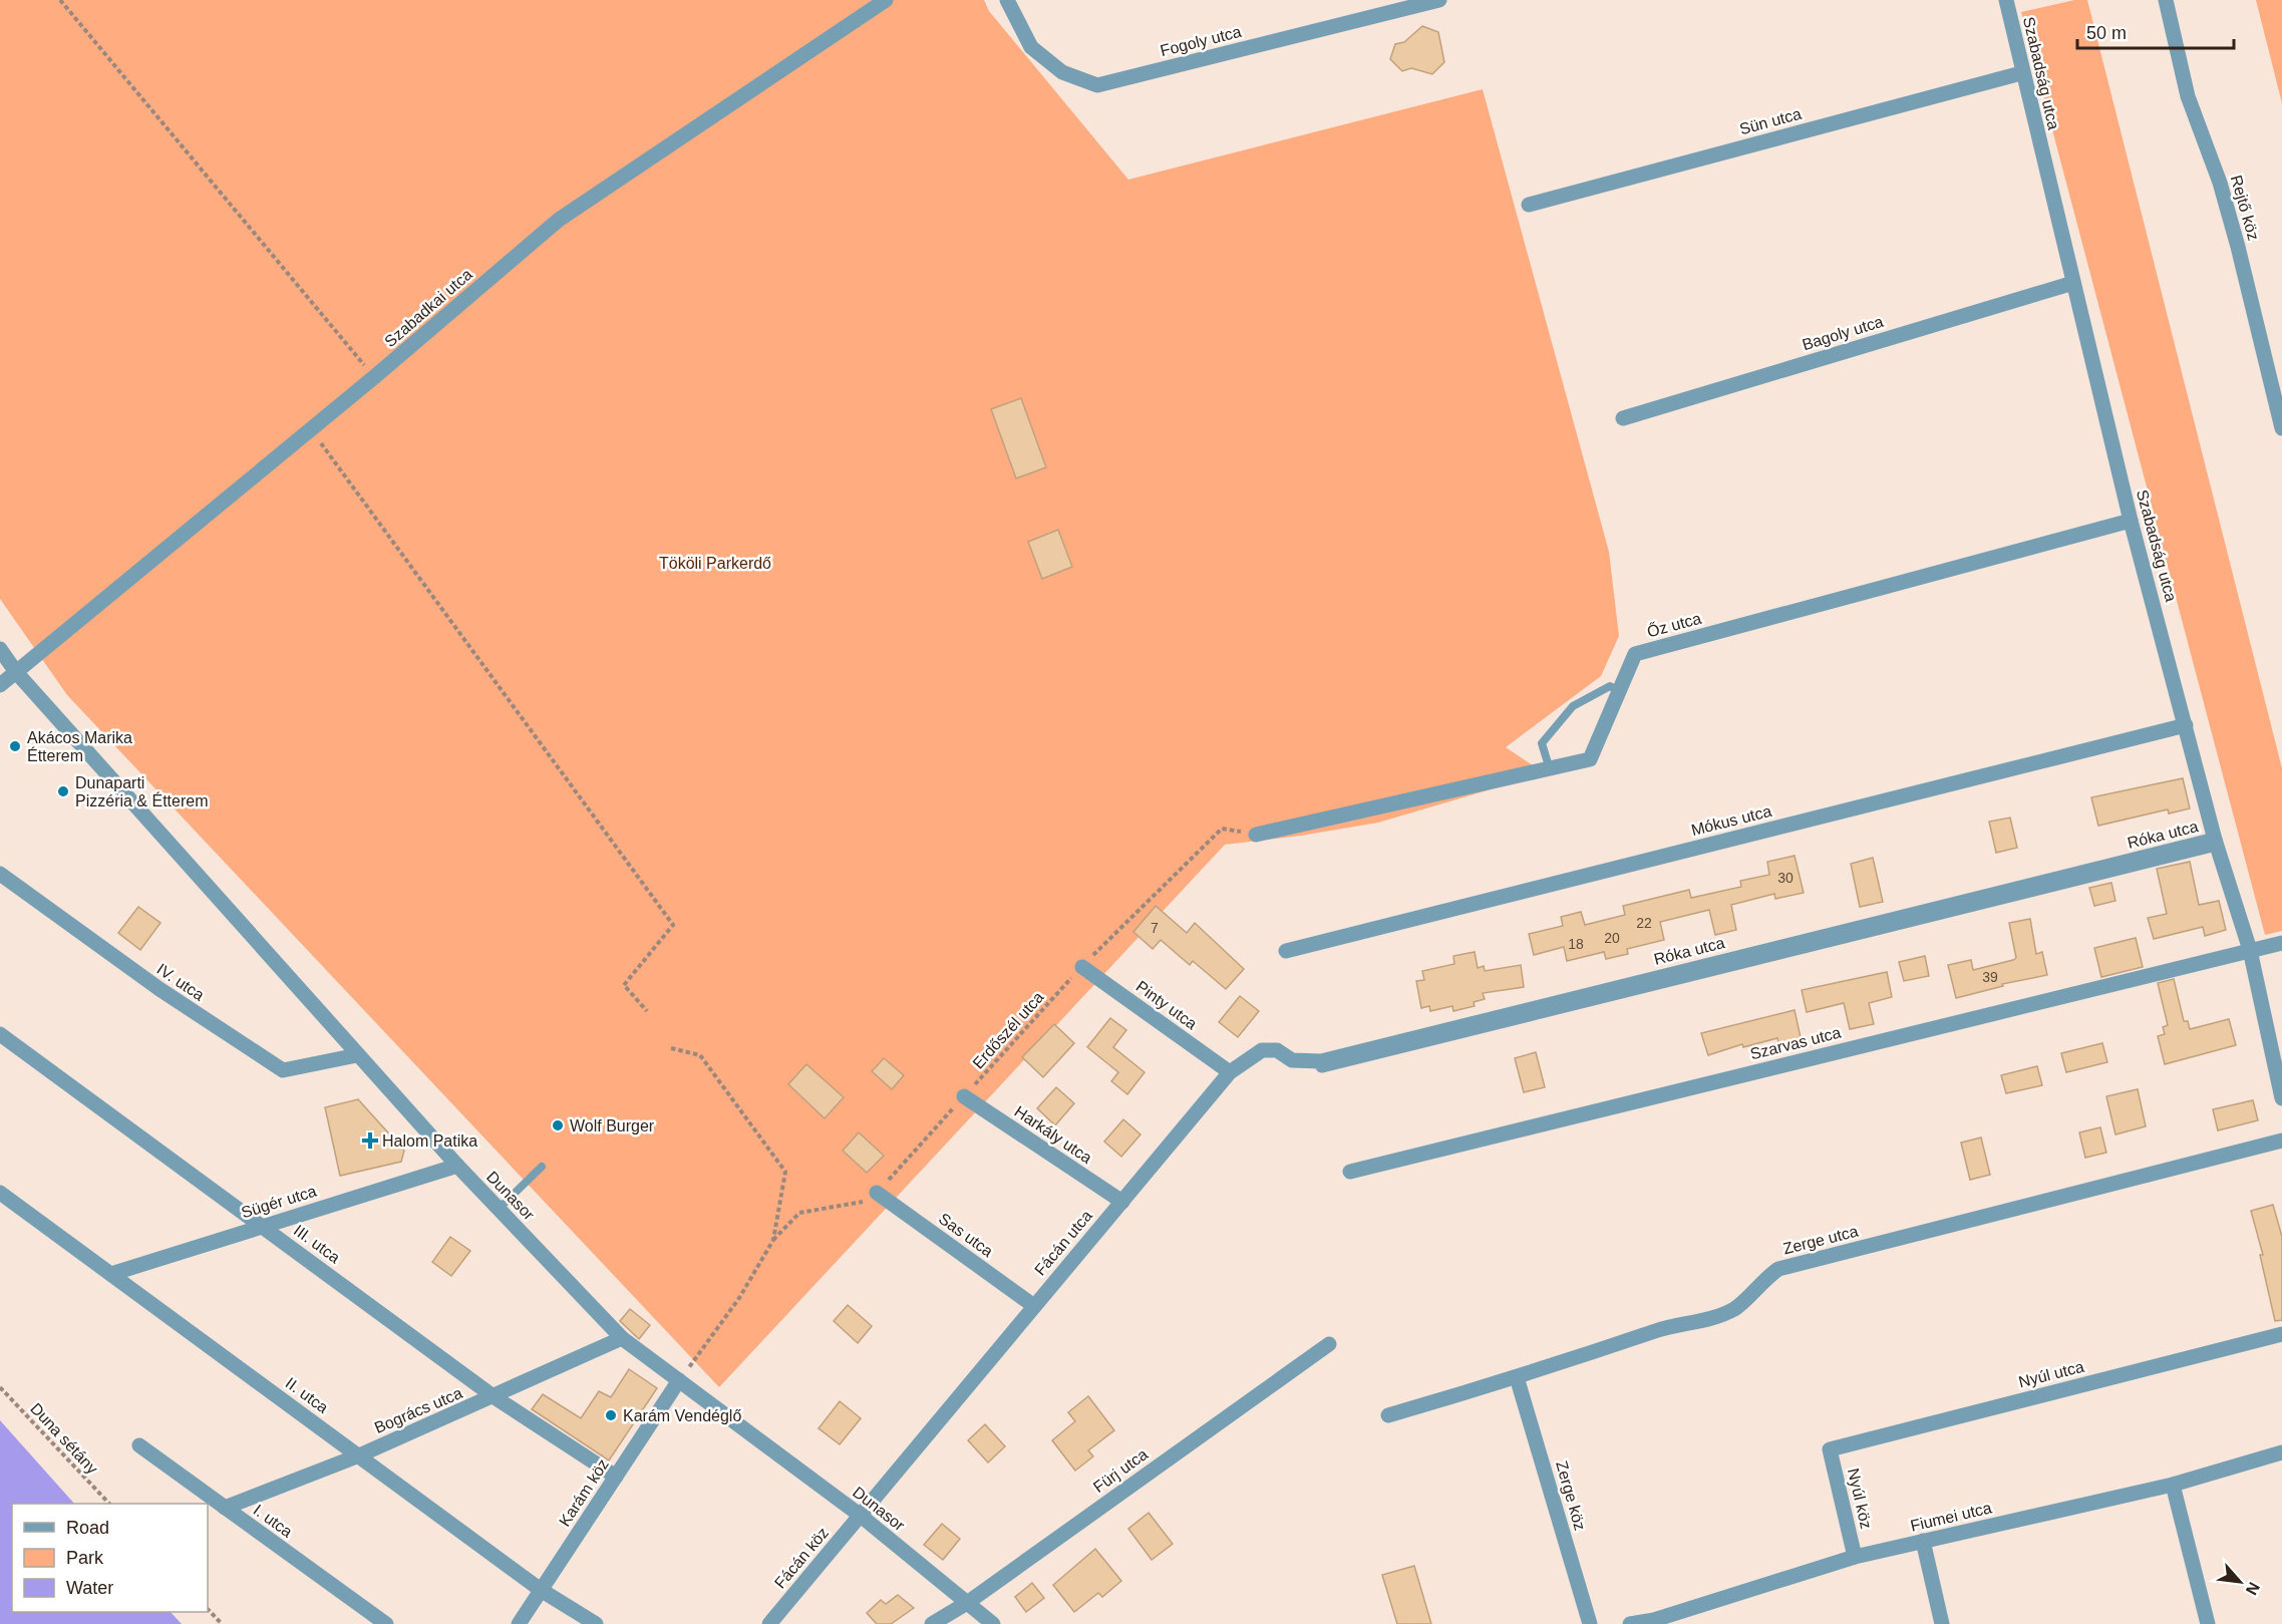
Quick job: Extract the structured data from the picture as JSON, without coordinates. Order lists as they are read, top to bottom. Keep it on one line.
{"streets":{"street":["Fogoly utca","Szabadság utca","Sün utca","Rejtő köz","Szabadkai utca","Bagoly utca","Őz utca","Mókus utca","Róka utca","IV. utca","Pinty utca","Szarvas utca","Harkály utca","Dunasor","Sügér utca","Sas utca","Zerge utca","Fácán utca","III. utca","Nyúl utca","II. utca","Bogrács utca","Fürj utca","Karám köz","Zerge köz","Nyúl köz","Fiumei utca","I. utca","Fácán köz"],"path":["Erdőszél utca","Duna sétány"]},"crossings":[["Szabadság utca","Sün utca"],["Szabadság utca","Bagoly utca"],["Szabadság utca","Őz utca"],["Szabadság utca","Mókus utca"],["Szabadság utca","Róka utca"],["Szabadság utca","Szarvas utca"],["Szabadkai utca","Dunasor"],["Őz utca","Erdőszél utca"],["Róka utca","Fácán utca"],["IV. utca","Dunasor"],["Pinty utca","Erdőszél utca"],["Pinty utca","Fácán utca"],["Erdőszél utca","Harkály utca"],["Erdőszél utca","Sas utca"],["Harkály utca","Fácán utca"],["Dunasor","Sügér utca"],["Dunasor","Fácán utca"],["Dunasor","Bogrács utca"],["Dunasor","Fürj utca"],["Dunasor","Karám köz"],["Dunasor","Fácán köz"],["Sügér utca","III. utca"],["Sügér utca","II. utca"],["Sas utca","Fácán utca"],["Zerge utca","Zerge köz"],["Fácán utca","Fácán köz"],["III. utca","Bogrács utca"],["III. utca","Karám köz"],["Nyúl utca","Nyúl köz"],["II. utca","Bogrács utca"],["II. utca","Karám köz"],["Bogrács utca","I. utca"],["Nyúl köz","Fiumei utca"]],"parks":["Tököli Parkerdő"],"places":{"other":["Akácos Marika Étterem","Dunaparti Pizzéria & Étterem","Wolf Burger","Karám Vendéglő"],"health":["Halom Patika"]},"house_numbers":["30","22","7","20","18","39"],"legend":["Road","Park","Water"],"scale_bar":"50 m","north":"bottom right"}
